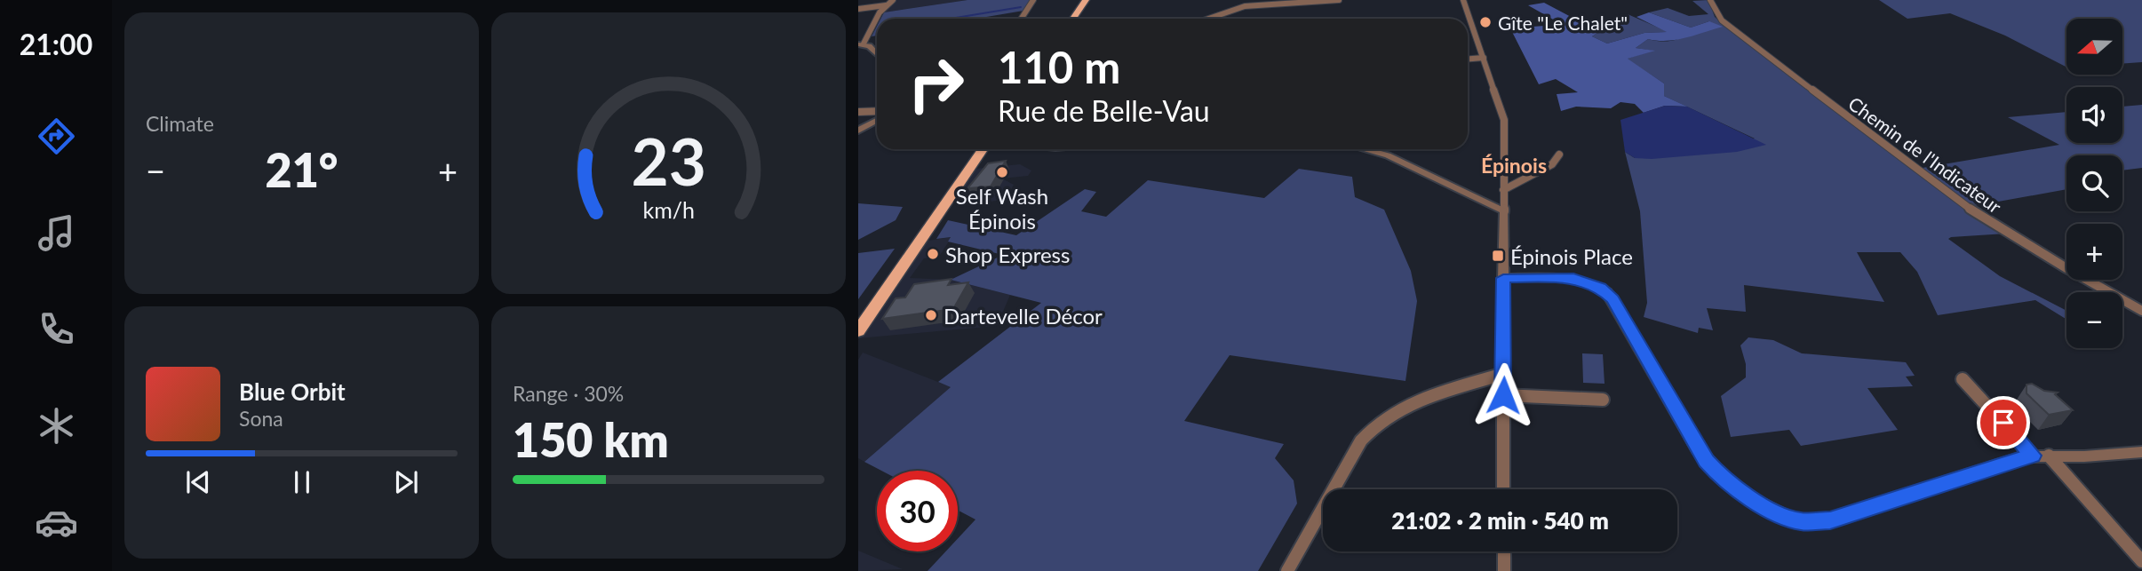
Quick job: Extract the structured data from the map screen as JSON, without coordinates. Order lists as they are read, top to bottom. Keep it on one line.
{"streets":{"street":["Chemin de l'Indicateur"]},"districts":["Épinois"],"places":{"other":["Gîte \"Le Chalet\"","Self Wash Épinois","Shop Express","Dartevelle Décor"],"transit":["Épinois Place"]},"north":"left","page":{"tabs":"21:00","tile":["Climate",["Range · 30%","150 km"]],"map_buttons":["+","−"],"turn":["110 m","Rue de Belle-Vau"],"heat":["−","21°","+"],"song":["Blue Orbit","Sona"],"limit":"30","trip":"21:02 · 2 min · 540 m","gauge":["23","km/h"]}}
